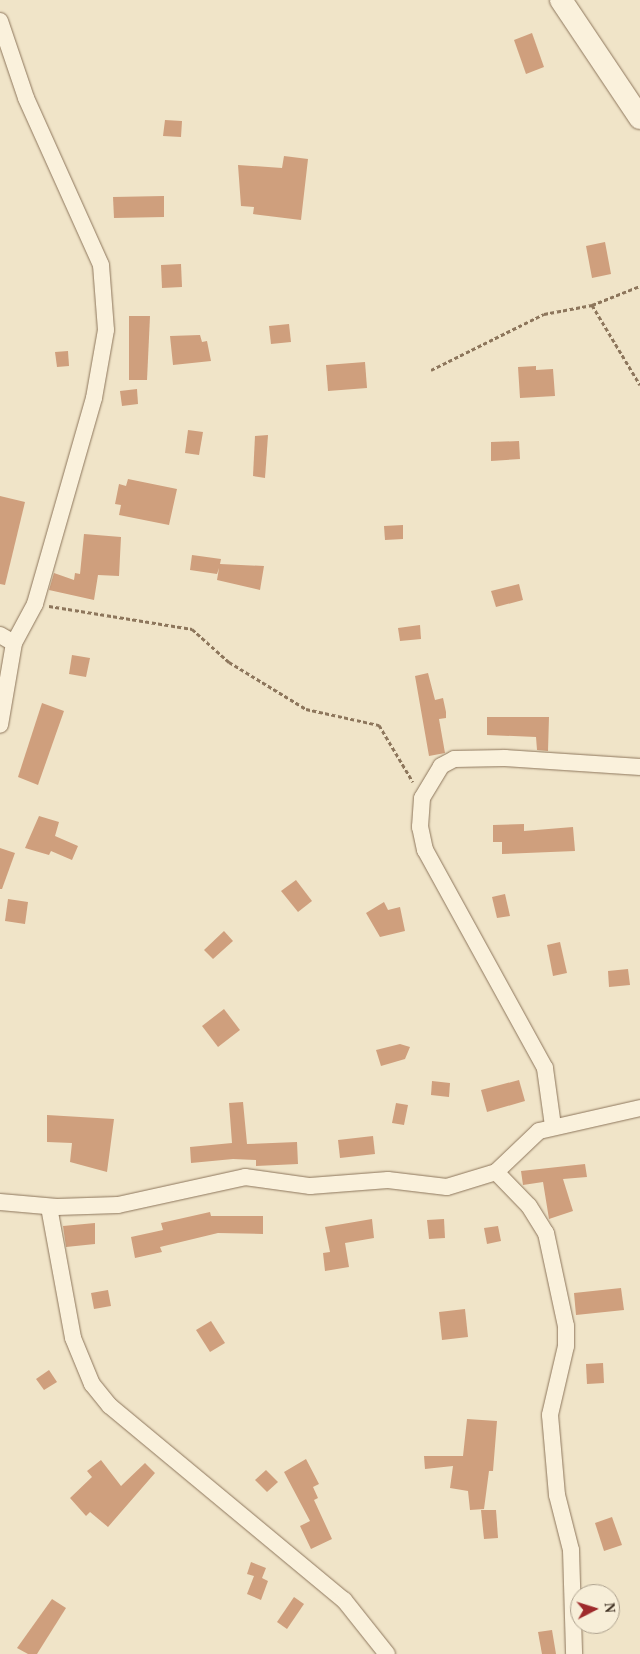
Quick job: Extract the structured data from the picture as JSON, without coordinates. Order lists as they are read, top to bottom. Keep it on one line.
{"north":"right"}
